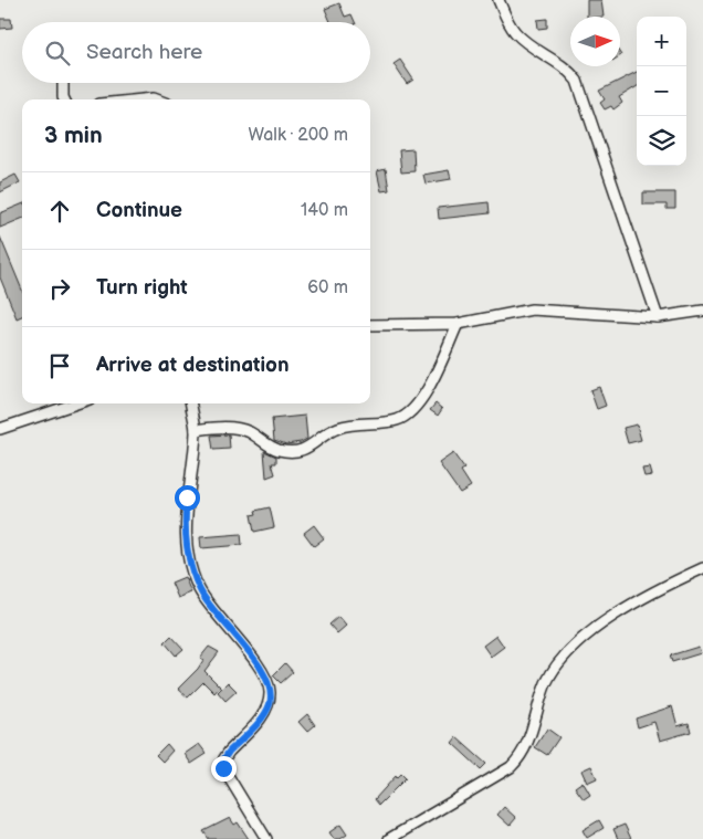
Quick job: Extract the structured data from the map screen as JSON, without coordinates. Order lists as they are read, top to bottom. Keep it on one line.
{"north":"right","page":{"map_buttons":["+","−"],"search":"Search here","heading":["3 min","Walk · 200 m"],"list":[["Continue","140 m"],["Turn right","60 m"],"Arrive at destination"]}}
